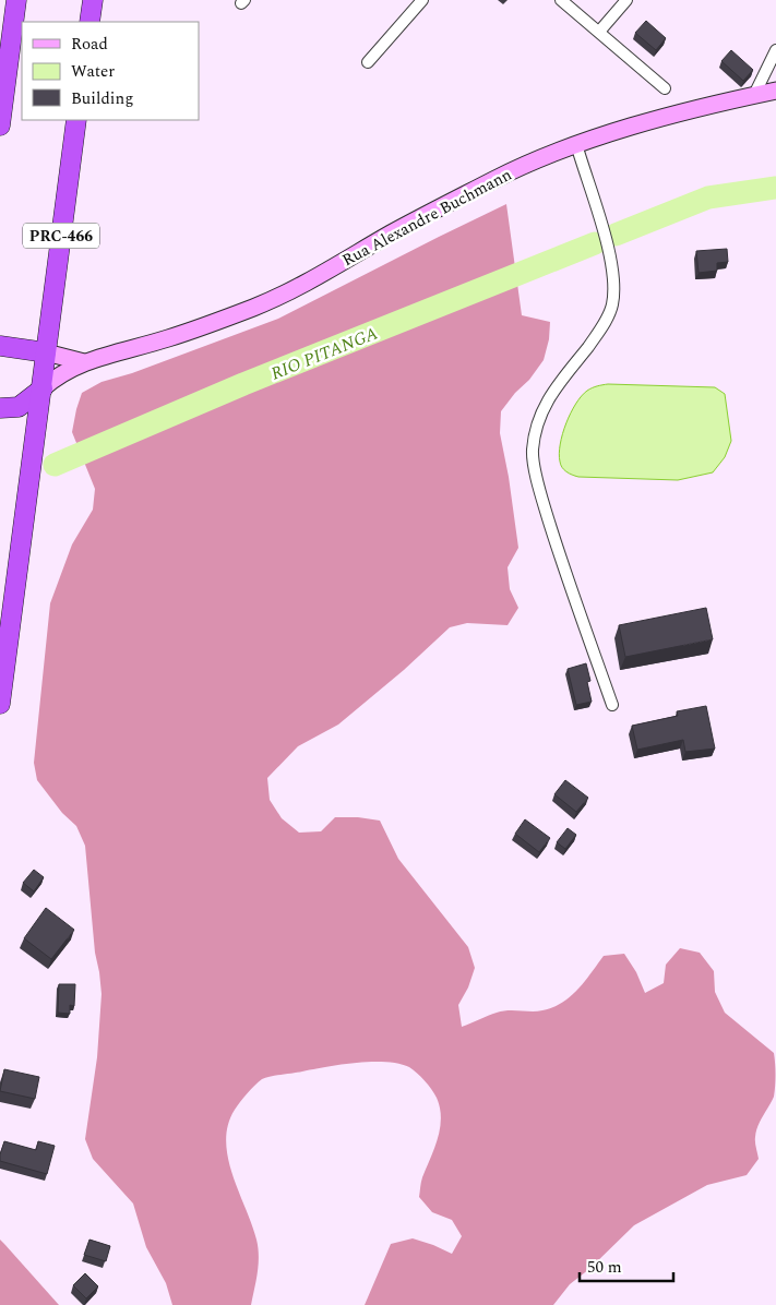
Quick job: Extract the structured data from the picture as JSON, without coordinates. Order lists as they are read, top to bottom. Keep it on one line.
{"streets":{"highway":["PRC-466"],"main road":["Rua Alexandre Buchmann"]},"crossings":[["Rua Alexandre Buchmann","PRC-466"]],"water":["RIO PITANGA"],"legend":["Road","Water","Building"],"scale_bar":"50 m"}
